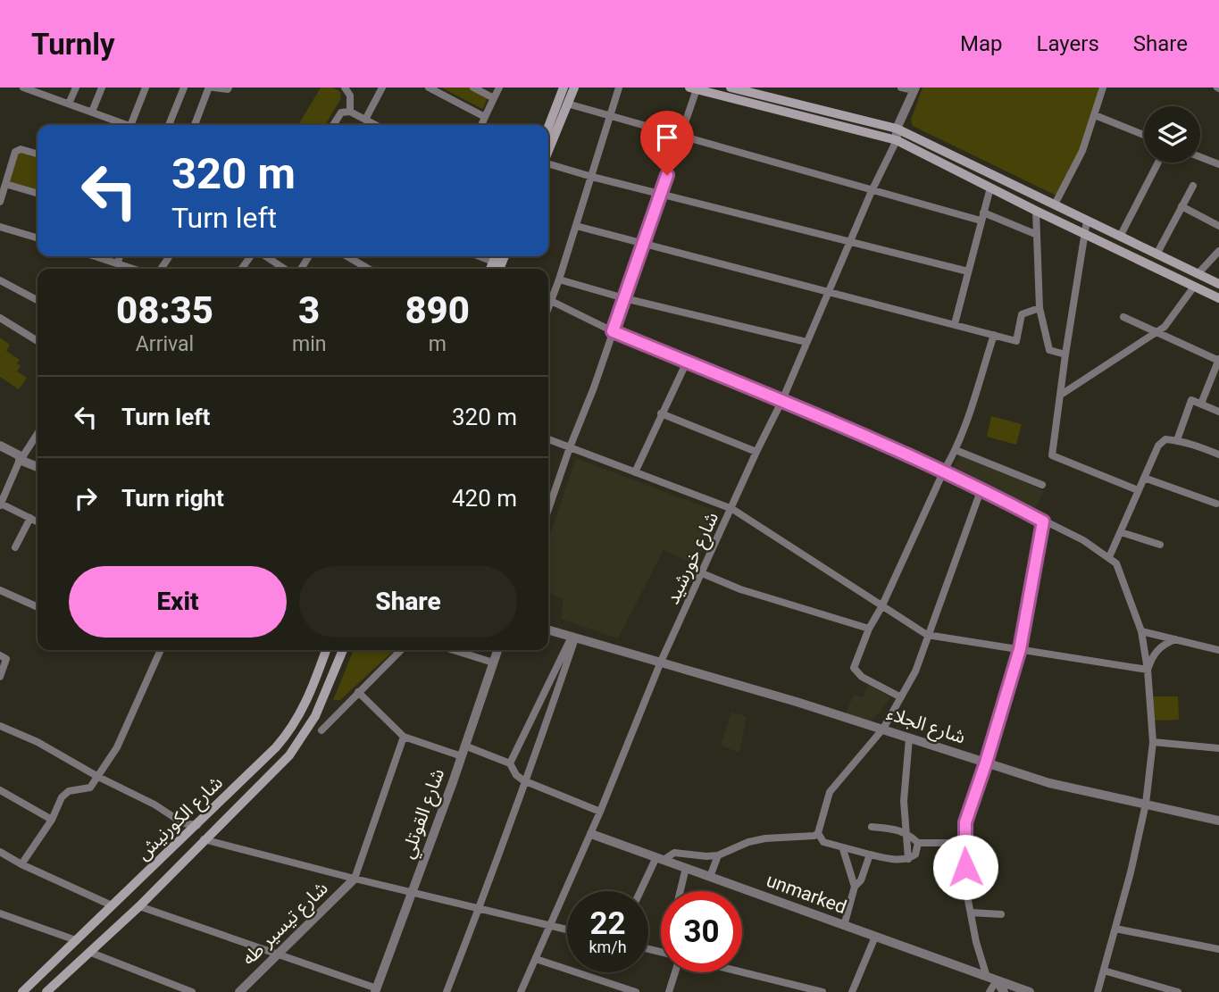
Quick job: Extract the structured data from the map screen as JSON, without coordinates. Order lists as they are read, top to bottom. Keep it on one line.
{"streets":{"main road":["شارع الكورنيش"],"street":["شارع خورشيد","شارع الجلاء","شارع القوتلي","unmarked","شارع تيسير طه"]},"crossings":[["شارع خورشيد","شارع الجلاء"],["شارع خورشيد","unmarked"]],"page":{"header":"Turnly","nav":["Map","Layers","Share"],"turn":["320 m","Turn left"],"eta":["08:35","Arrival","3","min","890","m"],"list":[{"name":"Turn left","value":"320 m"},{"name":"Turn right","value":"420 m"}],"buttons":["Exit","Share"],"speed":"22 km/h","limit":"30"}}
